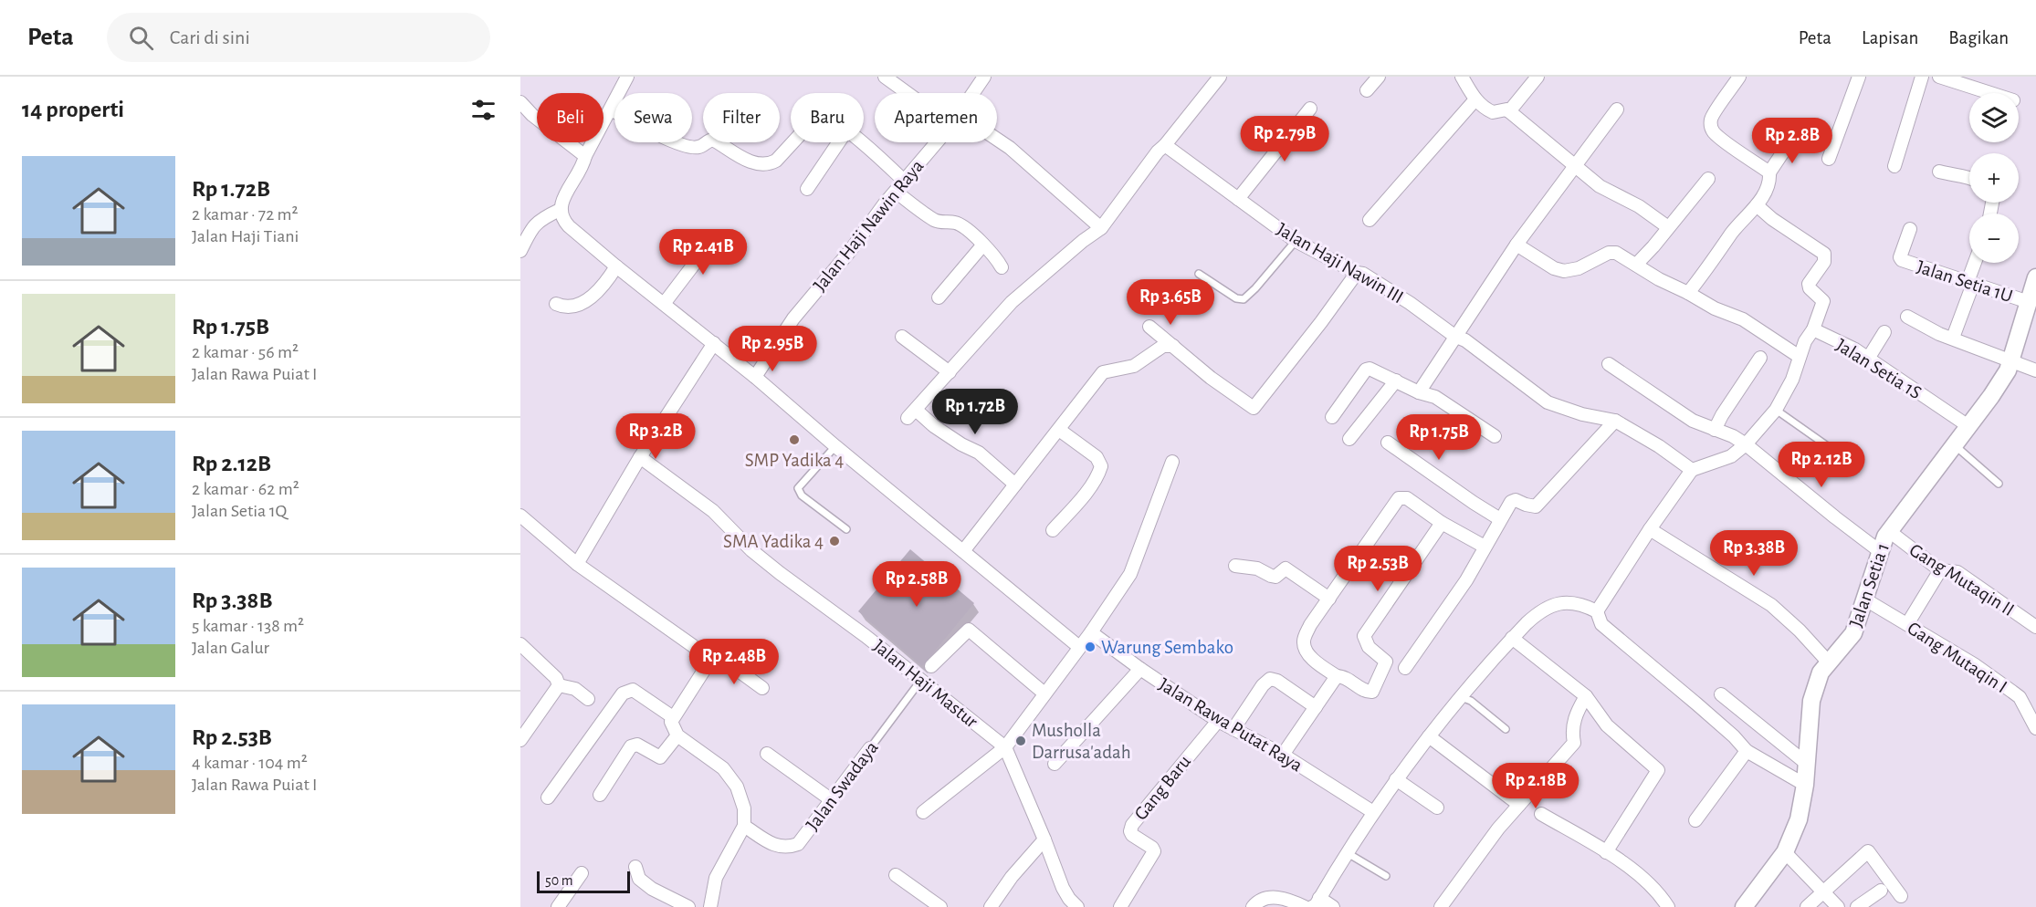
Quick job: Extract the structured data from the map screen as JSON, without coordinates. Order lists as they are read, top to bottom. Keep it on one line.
{"streets":{"street":["Jalan Haji Nawin Raya","Jalan Haji Nawin III","Jalan Setia 1U","Jalan Setia 1S","Gang Mutaqin II","Jalan Setia 1","Gang Mutaqin I","Jalan Haji Mastur","Jalan Rawa Putat Raya","Jalan Swadaya","Gang Baru"]},"crossings":[["Jalan Haji Nawin III","Jalan Setia 1S"],["Jalan Setia 1U","Jalan Setia 1"],["Jalan Setia 1S","Jalan Setia 1"],["Gang Mutaqin II","Jalan Setia 1"],["Jalan Setia 1","Gang Mutaqin I"],["Jalan Haji Mastur","Jalan Swadaya"],["Jalan Rawa Putat Raya","Gang Baru"]],"places":["SMP Yadika 4","SMA Yadika 4","Warung Sembako","Musholla Darrusa'adah"],"scale_bar":"50 m","page":{"header":"Peta","search":"Cari di sini","nav":["Peta","Lapisan","Bagikan"],"heading":"14 properti","map_buttons":["+","−"],"chip":["Beli","Sewa","Filter","Baru","Apartemen"],"price":["Rp 2.79B","Rp 2.8B","Rp 2.41B","Rp 3.65B","Rp 2.95B","Rp 1.72B","Rp 3.2B","Rp 1.75B","Rp 2.12B","Rp 3.38B","Rp 2.53B","Rp 2.58B","Rp 2.48B","Rp 2.18B"],"list":[{"name":"Rp 1.72B","note":"2 kamar · 72 m² · Jalan Haji Tiani"},{"name":"Rp 1.75B","note":"2 kamar · 56 m² · Jalan Rawa Puiat I"},{"name":"Rp 2.12B","note":"2 kamar · 62 m² · Jalan Setia 1Q"},{"name":"Rp 3.38B","note":"5 kamar · 138 m² · Jalan Galur"},{"name":"Rp 2.53B","note":"4 kamar · 104 m² · Jalan Rawa Puiat I"}],"scale":"50 m"}}
